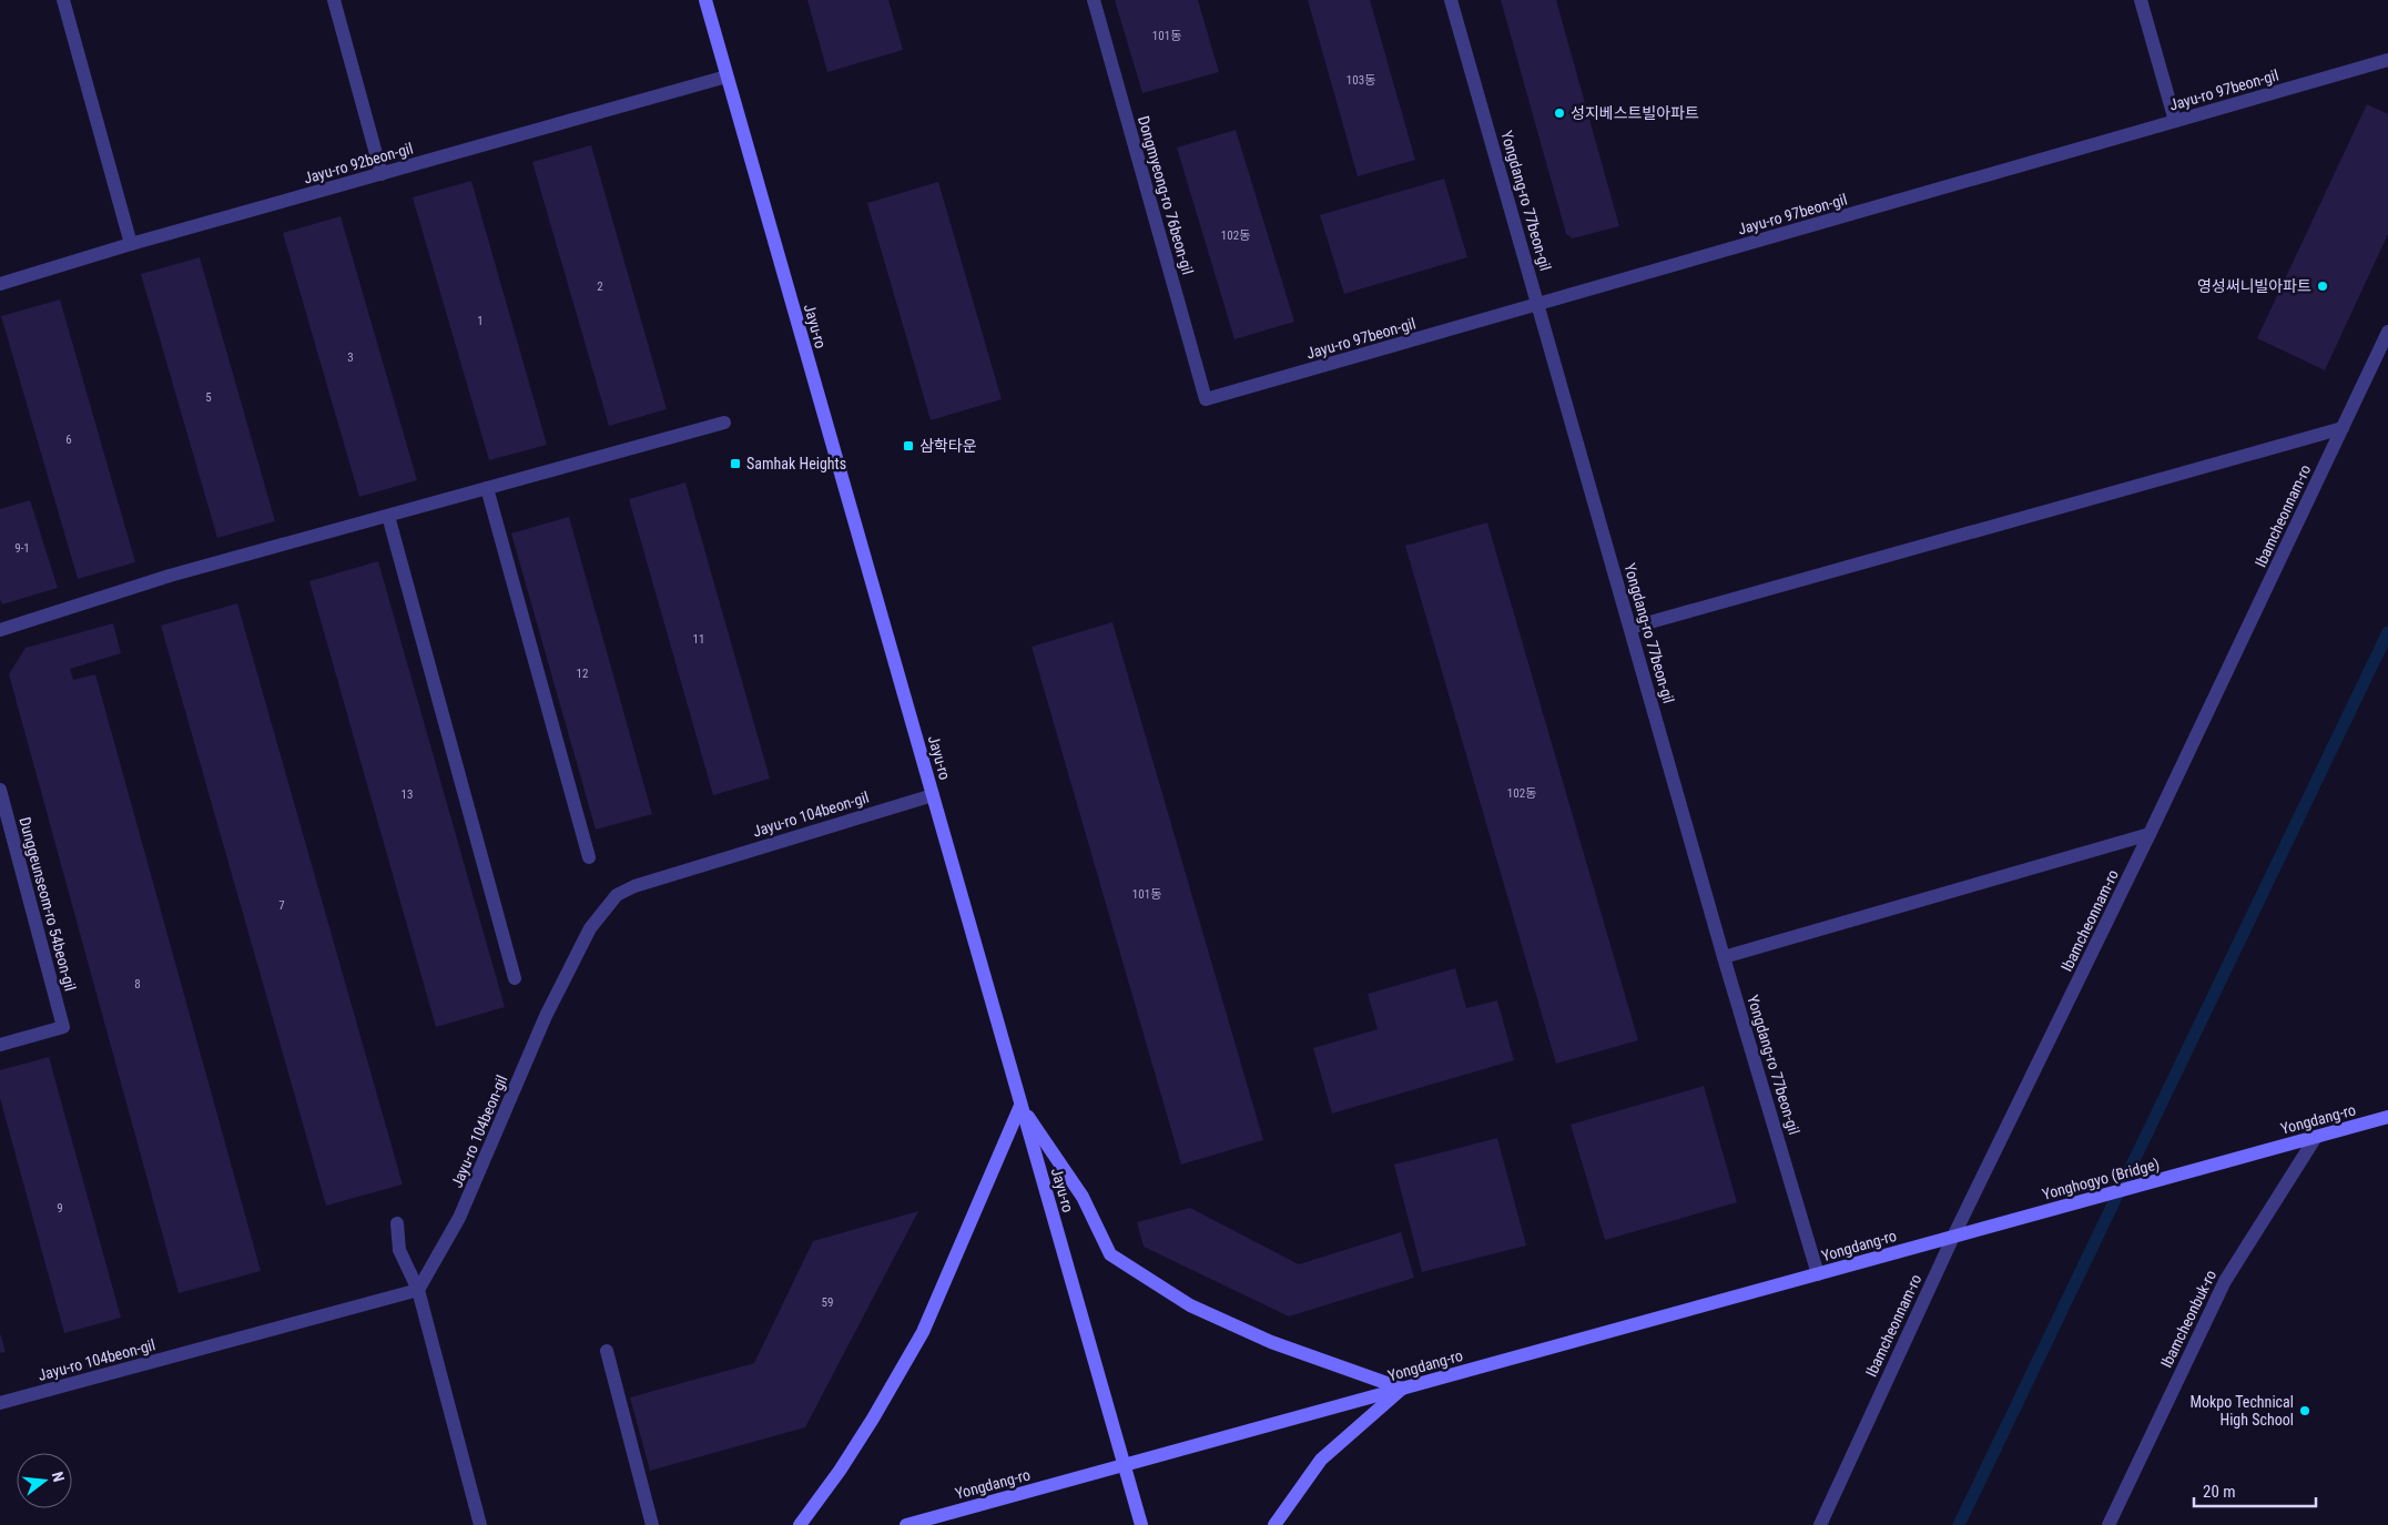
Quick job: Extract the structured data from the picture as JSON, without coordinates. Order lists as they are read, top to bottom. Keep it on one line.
{"streets":{"street":["Jayu-ro 97beon-gil","Jayu-ro 92beon-gil","Dongmyeong-ro 76beon-gil","Yongdang-ro 77beon-gil","Jayu-ro","Ibamcheonnam-ro","Jayu-ro 104beon-gil","Dunggeunseom-ro 54beon-gil","Yongdang-ro","Yonghogyo (Bridge)","Ibamcheonbuk-ro"]},"crossings":[["Jayu-ro 97beon-gil","Dongmyeong-ro 76beon-gil"],["Jayu-ro 97beon-gil","Yongdang-ro 77beon-gil"],["Jayu-ro 92beon-gil","Jayu-ro"],["Yongdang-ro 77beon-gil","Yongdang-ro"],["Jayu-ro","Jayu-ro 104beon-gil"],["Jayu-ro","Yongdang-ro"],["Ibamcheonnam-ro","Yongdang-ro"],["Ibamcheonnam-ro","Yonghogyo (Bridge)"],["Yongdang-ro","Yonghogyo (Bridge)"],["Yongdang-ro","Ibamcheonbuk-ro"]],"places":{"other":["성지베스트빌아파트","영성써니빌아파트","Mokpo Technical High School"],"transit":["삼학타운","Samhak Heights"]},"house_numbers":["101동","103동","102동","2","1","3","5","6","9-1","11","12","102동","13","101동","7","8","9","59"],"scale_bar":"20 m","north":"right"}
